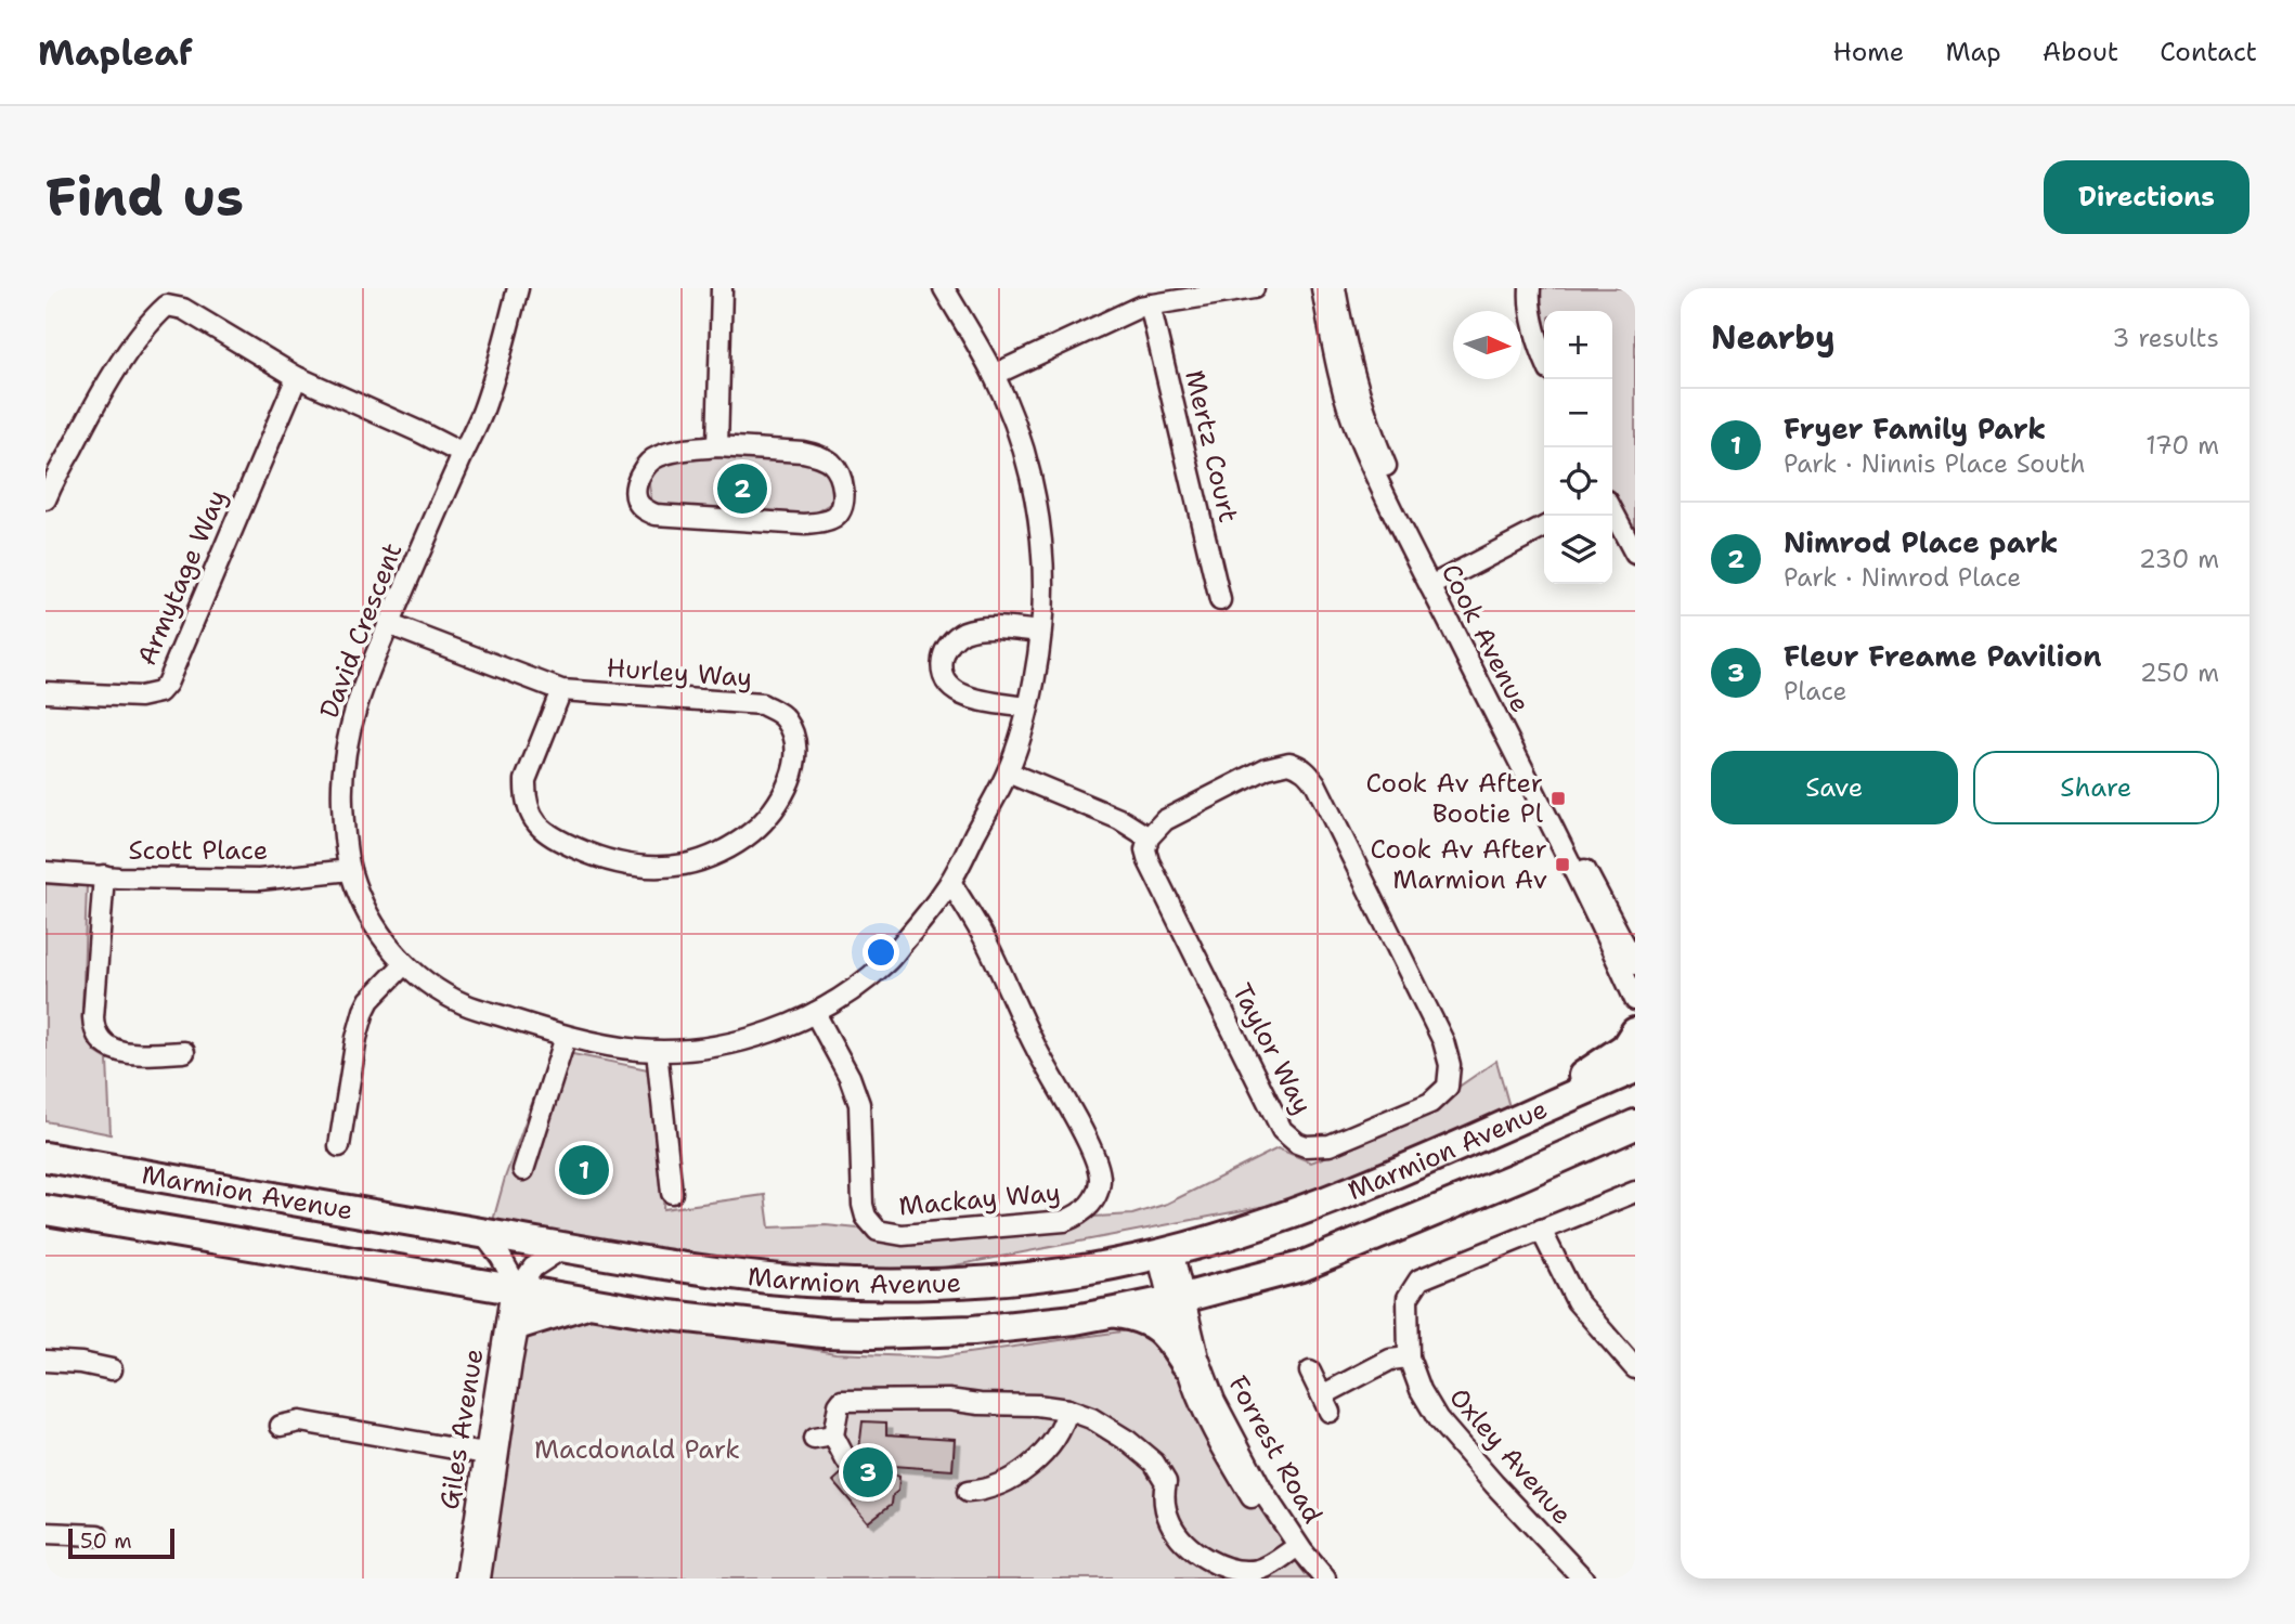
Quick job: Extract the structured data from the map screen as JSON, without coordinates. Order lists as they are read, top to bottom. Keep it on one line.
{"streets":{"highway":["Marmion Avenue"],"street":["Mertz Court","Armytage Way","David Crescent","Cook Avenue","Hurley Way","Scott Place","Taylor Way","Mackay Way","Giles Avenue","Forrest Road","Oxley Avenue"]},"crossings":[["David Crescent","Hurley Way"],["David Crescent","Scott Place"],["David Crescent","Mackay Way"],["Marmion Avenue","Giles Avenue"],["Marmion Avenue","Forrest Road"]],"parks":["Macdonald Park"],"places":{"transit":["Cook Av After Bootie Pl","Cook Av After Marmion Av"]},"scale_bar":"50 m","north":"right","page":{"header":"Mapleaf","nav":["Home","Map","About","Contact"],"buttons":["Directions",["Save","Share"]],"title":"Find us","heading":["Nearby","3 results"],"map_buttons":["+","−"],"list":[{"mark":"1","name":"Fryer Family Park","note":"Park · Ninnis Place South","value":"170 m"},{"mark":"2","name":"Nimrod Place park","note":"Park · Nimrod Place","value":"230 m"},{"mark":"3","name":"Fleur Freame Pavilion","note":"Place","value":"250 m"}],"pins":["2","1","3"],"scale":"50 m"}}
